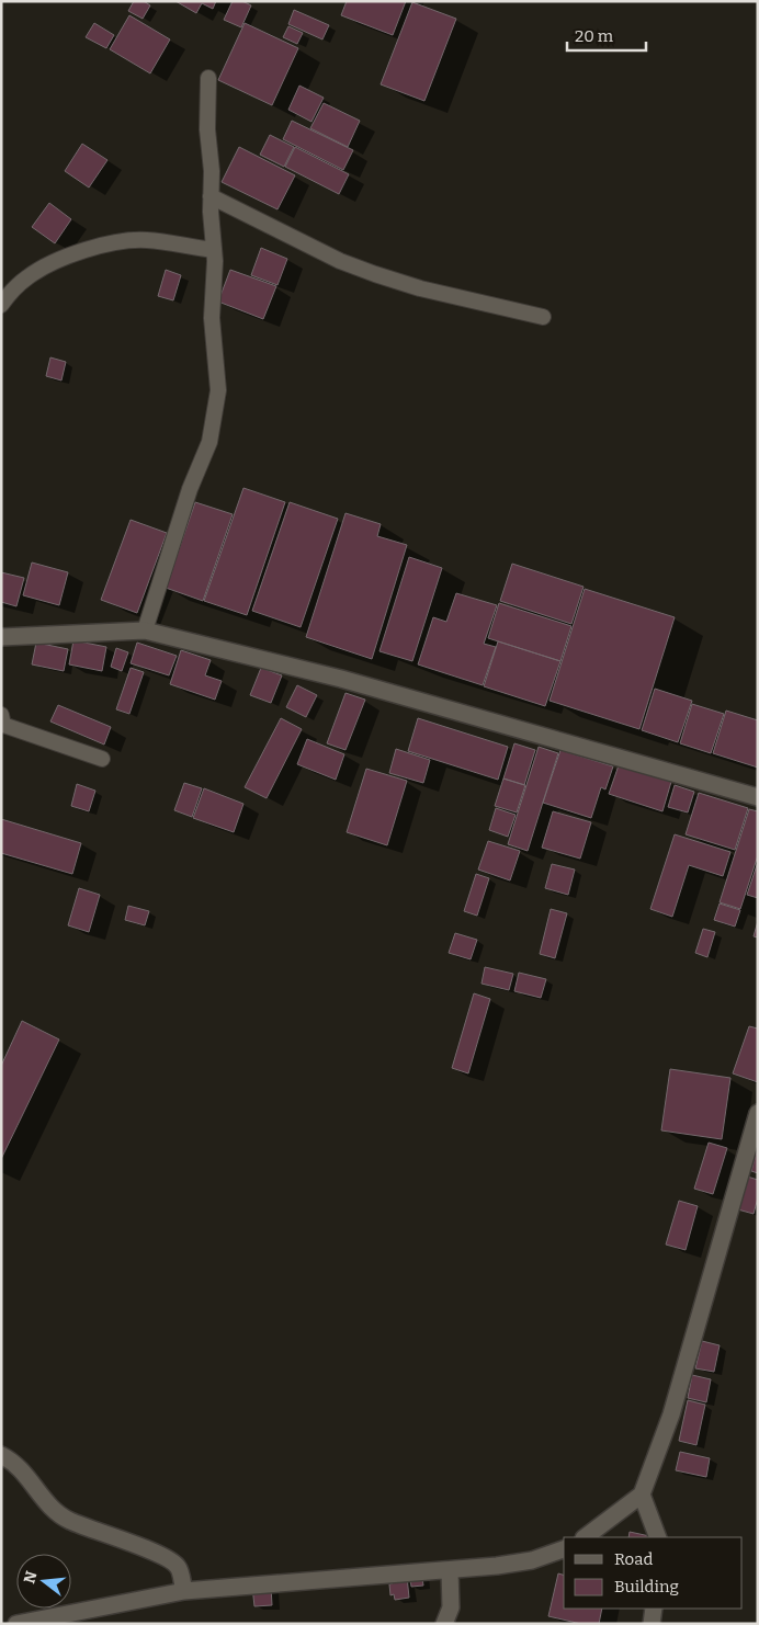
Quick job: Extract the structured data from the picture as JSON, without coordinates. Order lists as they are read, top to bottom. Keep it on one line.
{"legend":["Road","Building"],"scale_bar":"20 m","north":"left"}
